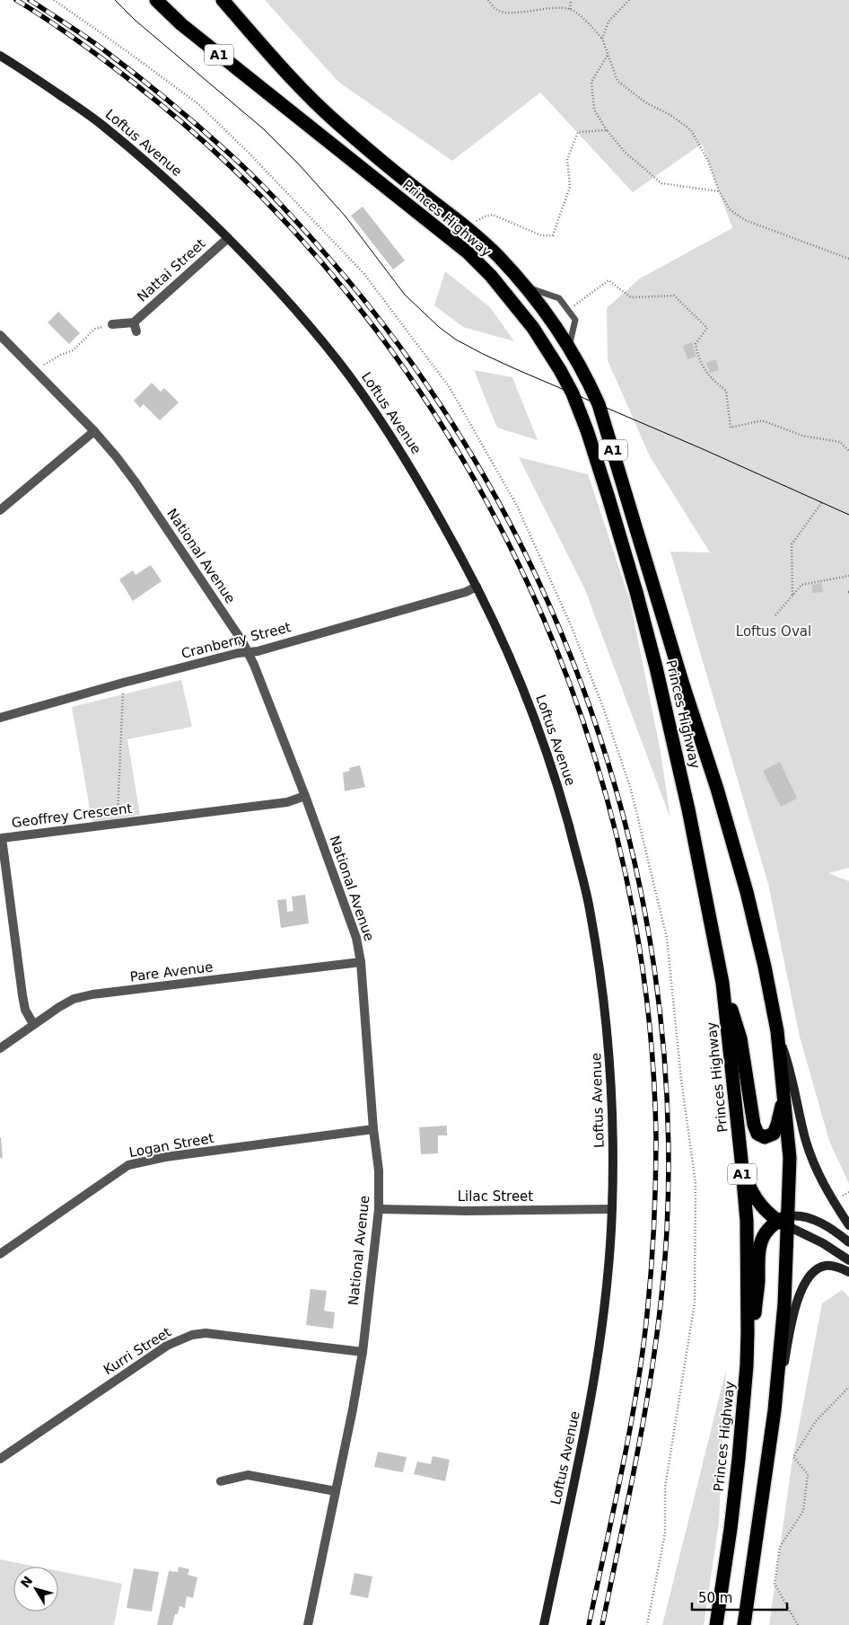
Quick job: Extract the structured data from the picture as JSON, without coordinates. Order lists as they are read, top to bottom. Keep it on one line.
{"streets":{"highway":["A1","Princes Highway"],"street":["Loftus Avenue","Nattai Street","National Avenue","Cranberry Street","Geoffrey Crescent","Pare Avenue","Logan Street","Lilac Street","Kurri Street"]},"crossings":[["Loftus Avenue","Nattai Street"],["Loftus Avenue","Cranberry Street"],["Loftus Avenue","Lilac Street"],["National Avenue","Cranberry Street"],["National Avenue","Geoffrey Crescent"],["National Avenue","Pare Avenue"],["National Avenue","Logan Street"],["National Avenue","Lilac Street"],["National Avenue","Kurri Street"],["Geoffrey Crescent","Pare Avenue"]],"parks":["Loftus Oval"],"scale_bar":"50 m","north":"top left"}
